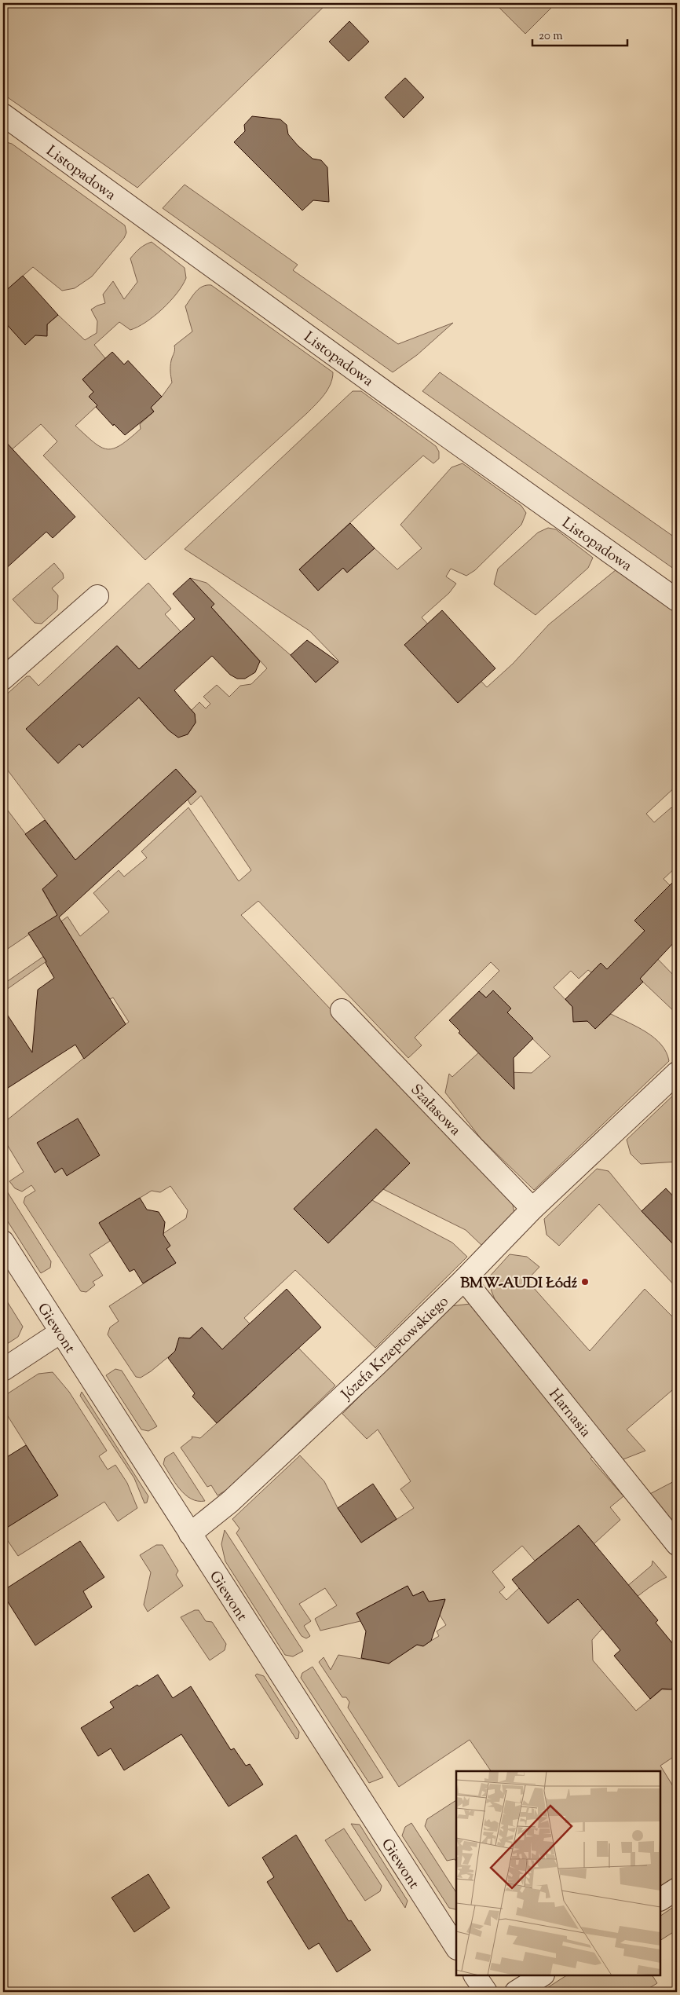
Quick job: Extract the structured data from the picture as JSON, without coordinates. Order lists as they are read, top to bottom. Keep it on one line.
{"streets":{"street":["Listopadowa","Szałasowa","Giewont","Józefa Krzeptowskiego","Harnasia"]},"crossings":[["Szałasowa","Józefa Krzeptowskiego"],["Giewont","Józefa Krzeptowskiego"],["Józefa Krzeptowskiego","Harnasia"]],"places":["BMW-AUDI Łódź"],"scale_bar":"20 m"}
